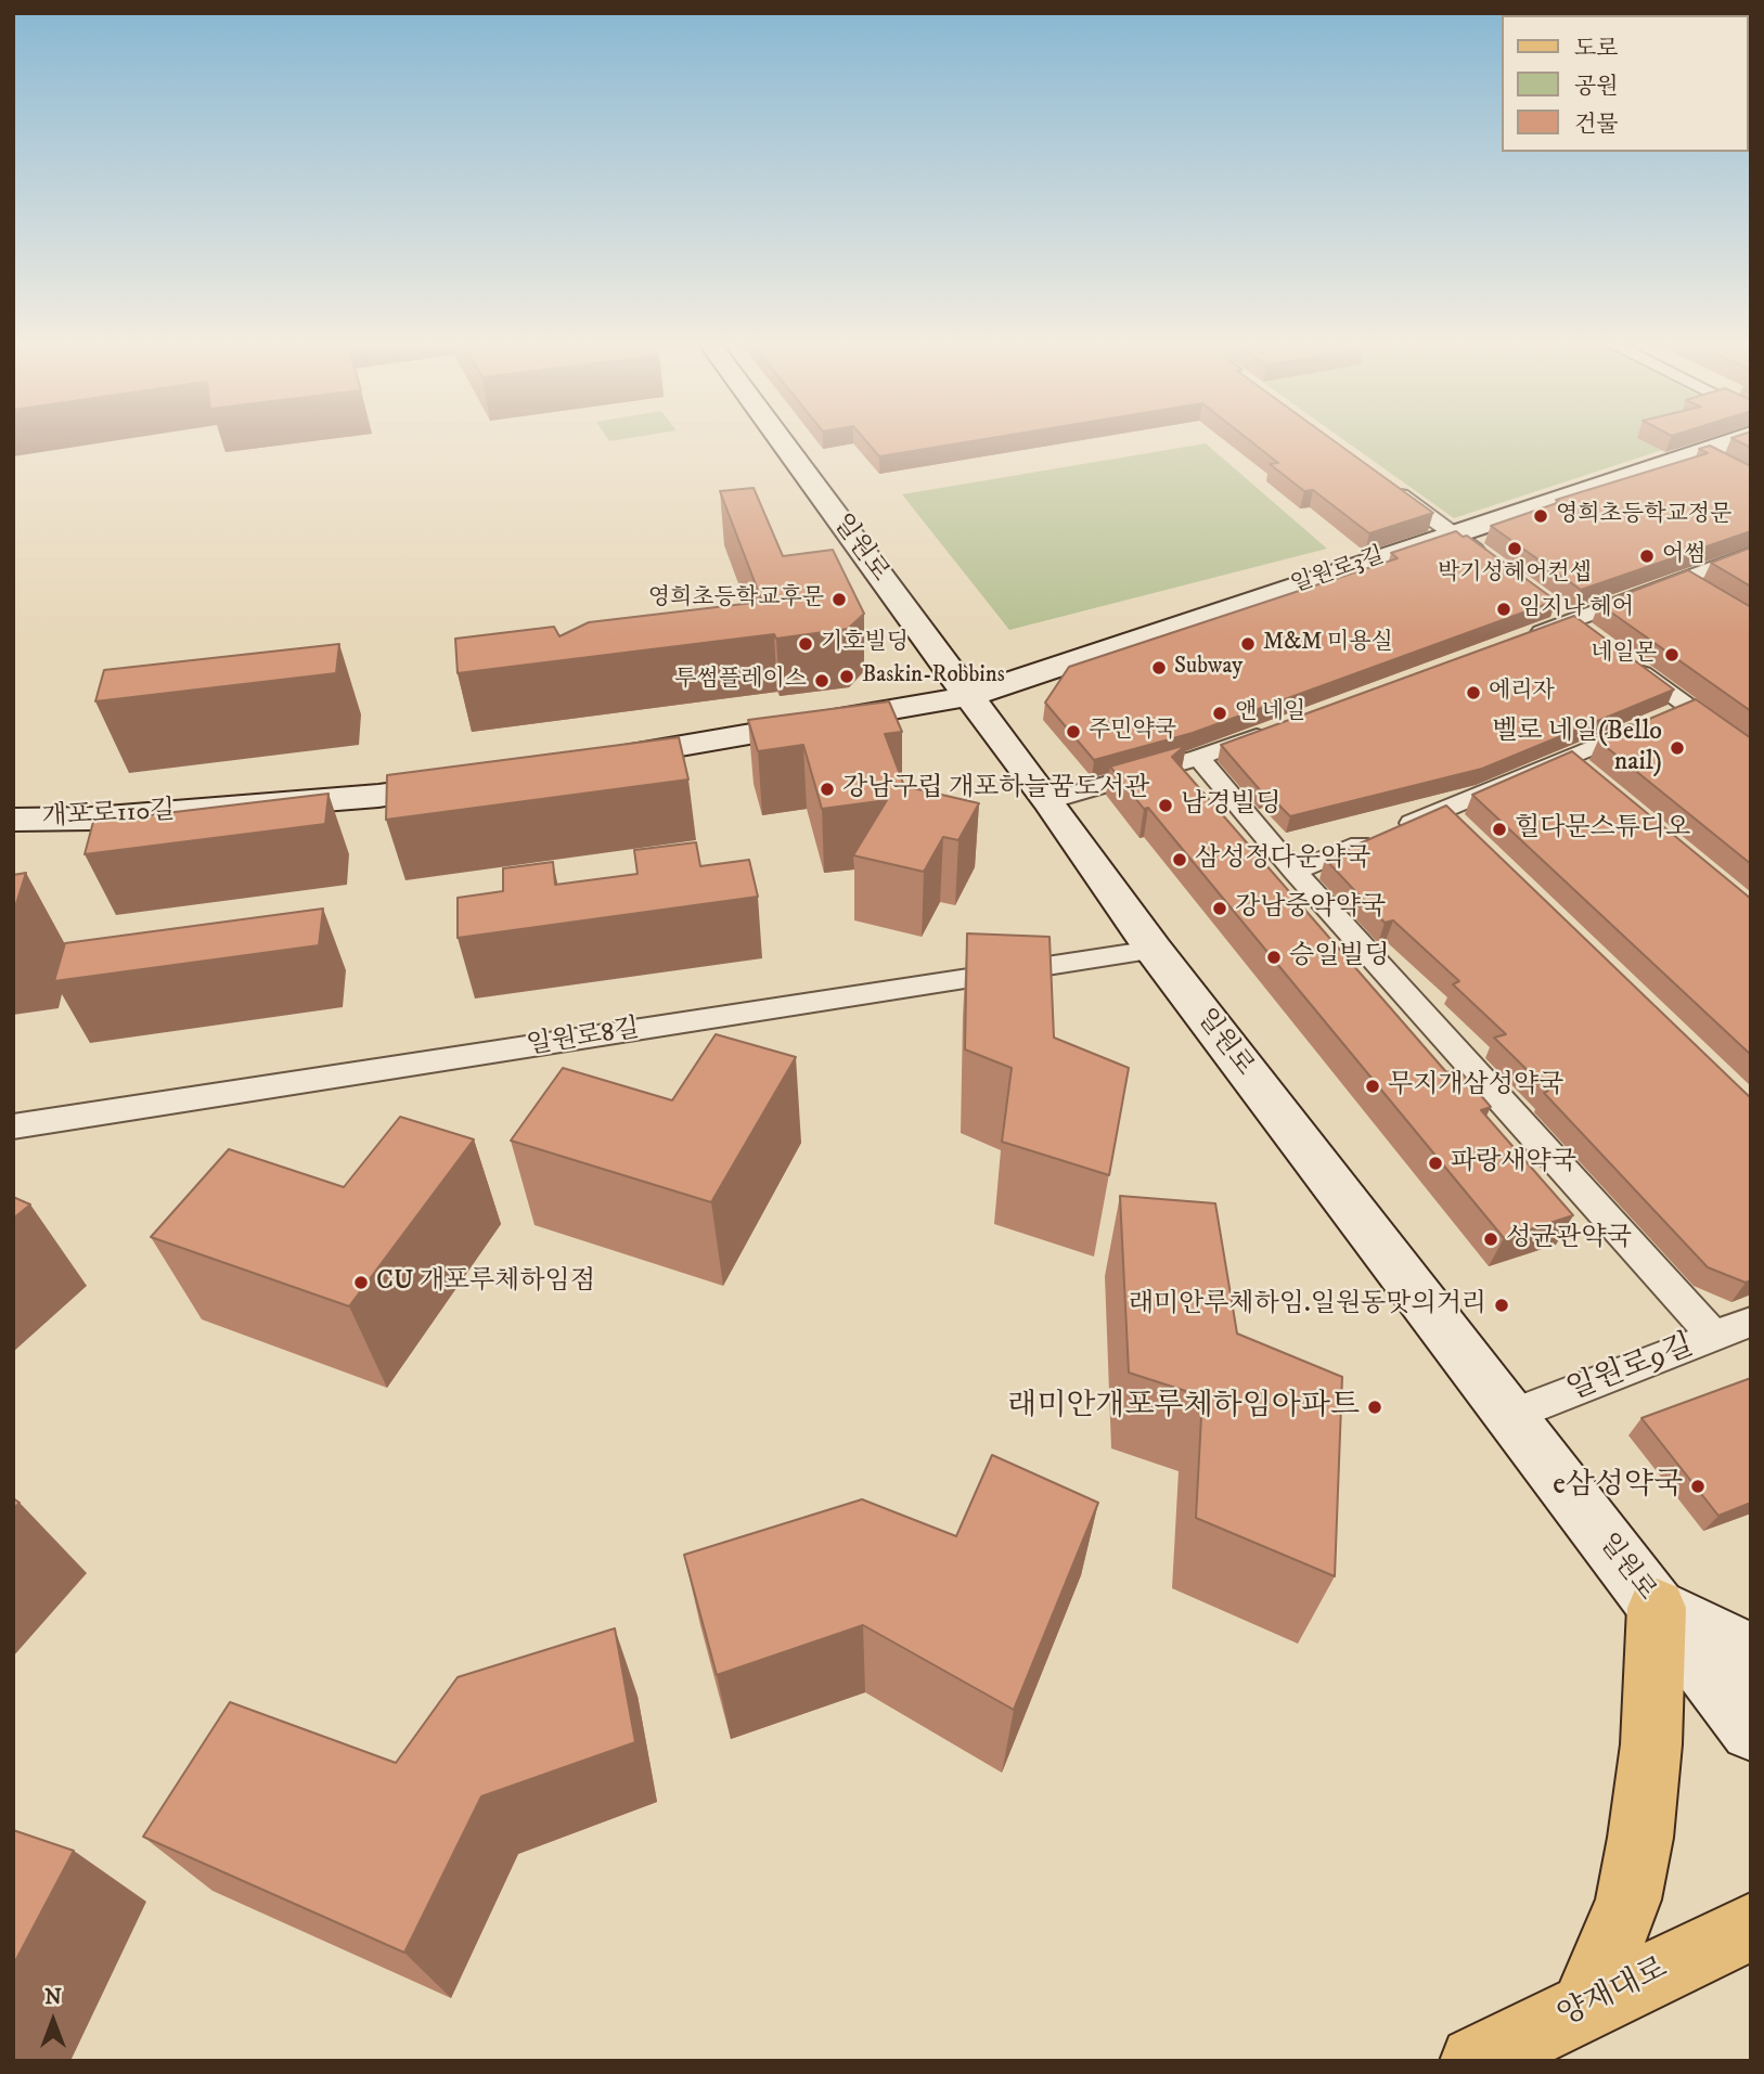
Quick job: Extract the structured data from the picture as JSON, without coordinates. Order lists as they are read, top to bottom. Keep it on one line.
{"streets":{"main road":["양재대로"],"street":["일원로","일원로3길","개포로110길","일원로8길","일원로9길"]},"crossings":[["일원로","일원로3길"],["일원로","일원로8길"],["일원로","일원로9길"]],"places":["영희초등학교정문","박기성헤어컨셉","어썸","영희초등학교후문","임지나 헤어","기호빌딩","M&M 미용실","네일몬","Subway","Baskin-Robbins","투썸플레이스","에리자","앤 네일","주민약국","벨로 네일(Bello nail)","강남구립 개포하늘꿈도서관","남경빌딩","힐다문스튜디오","삼성정다운약국","강남중악약국","승일빌딩","무지개삼성약국","파랑새약국","성균관약국","CU 개포루체하임점","래미안루체하임.일원동맛의거리","래미안개포루체하임아파트","e삼성약국"],"legend":["도로","공원","건물"],"north":"top"}
